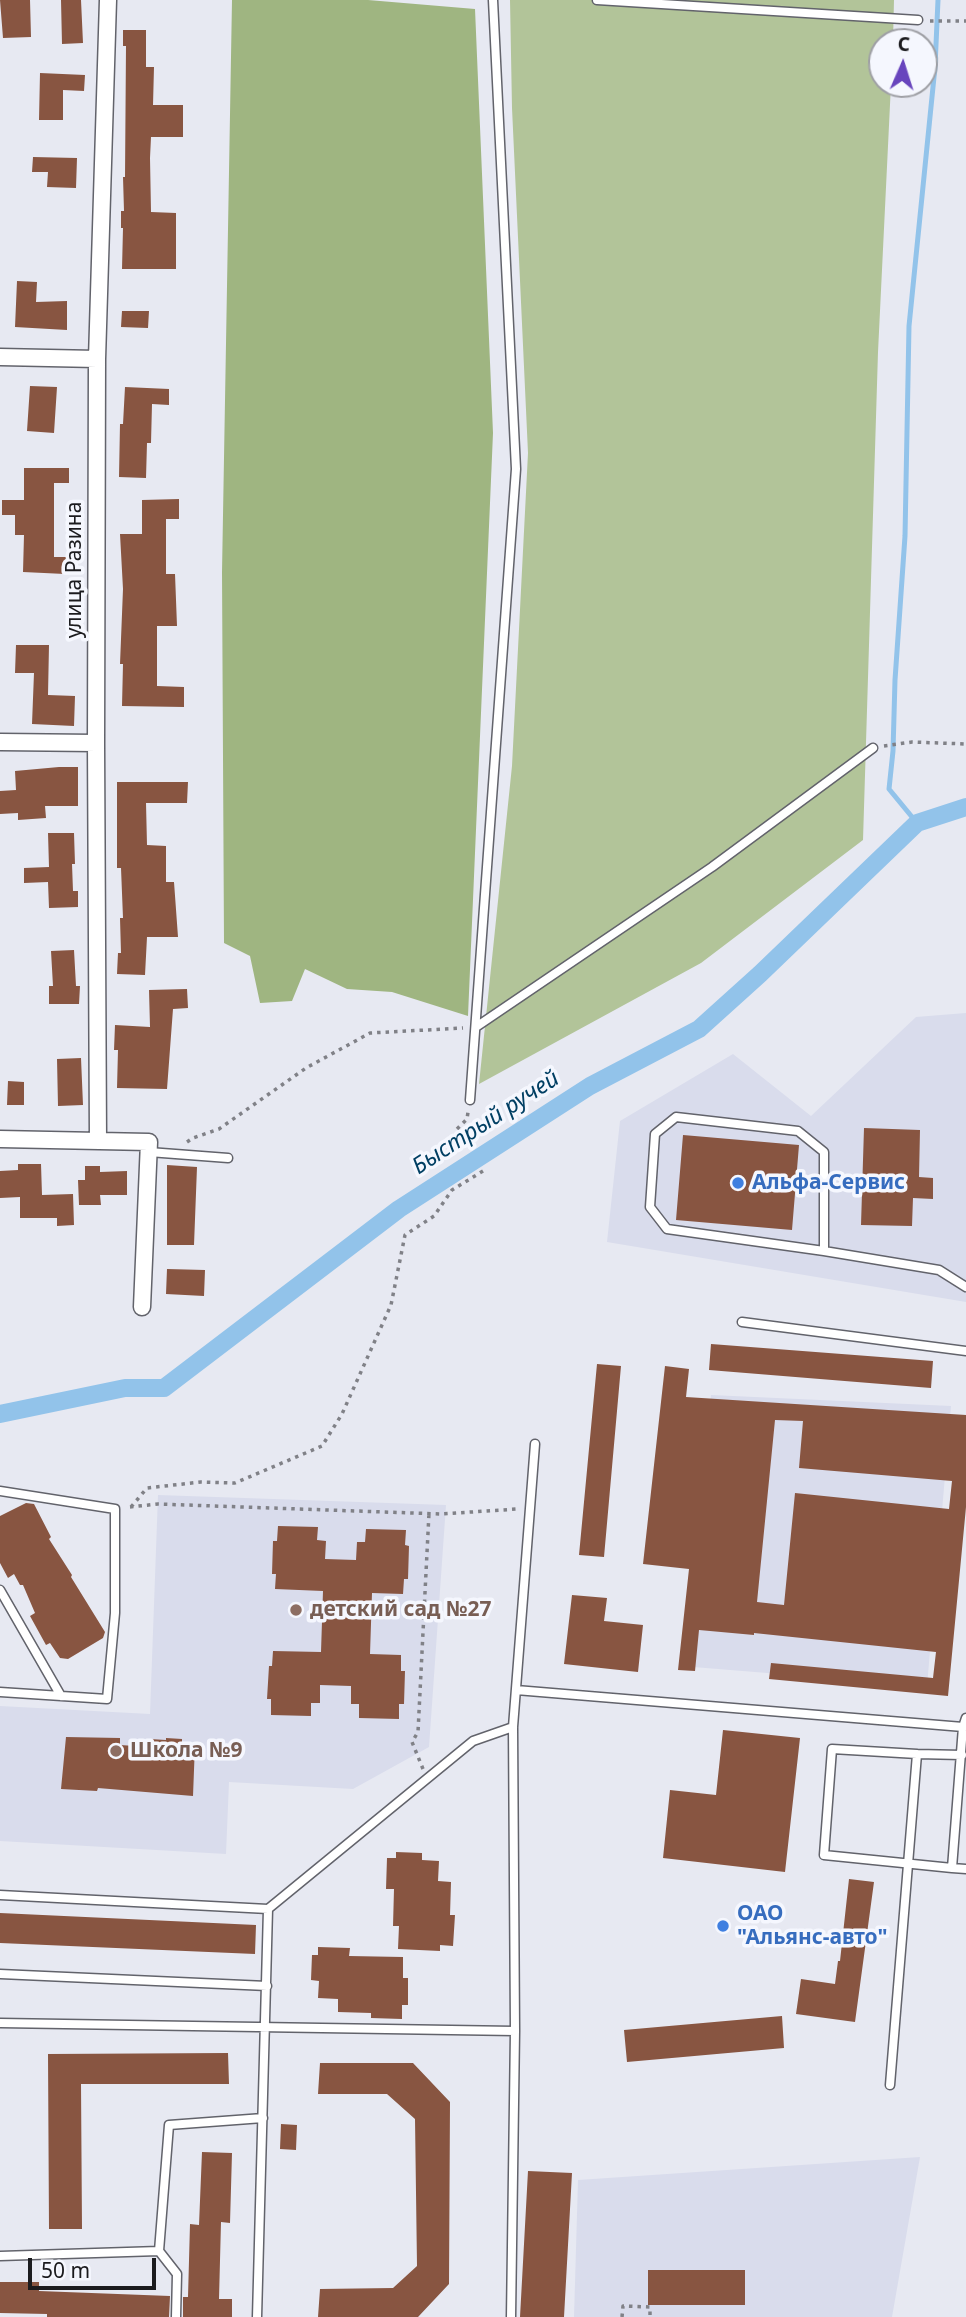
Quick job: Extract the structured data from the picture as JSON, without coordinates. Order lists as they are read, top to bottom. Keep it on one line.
{"streets":{"street":["улица Разина"]},"water":["Быстрый ручей"],"places":["Альфа-Сервис","детский сад №27","Школа №9","ОАО \"Альянс-авто\""],"scale_bar":"50 m","north":"top"}
